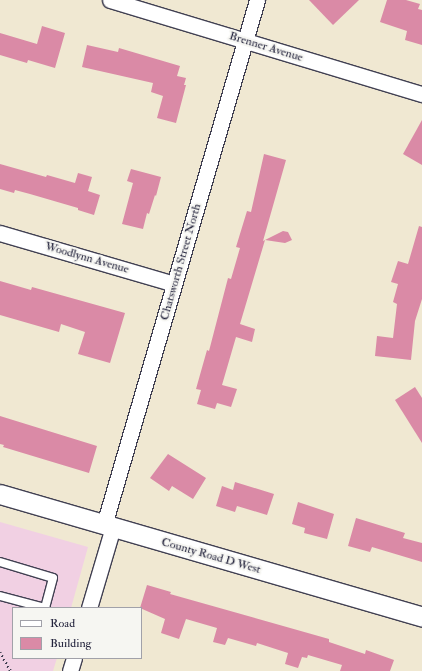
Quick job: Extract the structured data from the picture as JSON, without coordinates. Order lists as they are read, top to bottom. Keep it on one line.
{"streets":{"street":["Brenner Avenue","Woodlynn Avenue","Chatsworth Street North","County Road D West"]},"crossings":[["Brenner Avenue","Chatsworth Street North"],["Woodlynn Avenue","Chatsworth Street North"],["Chatsworth Street North","County Road D West"]],"legend":["Road","Building"]}
